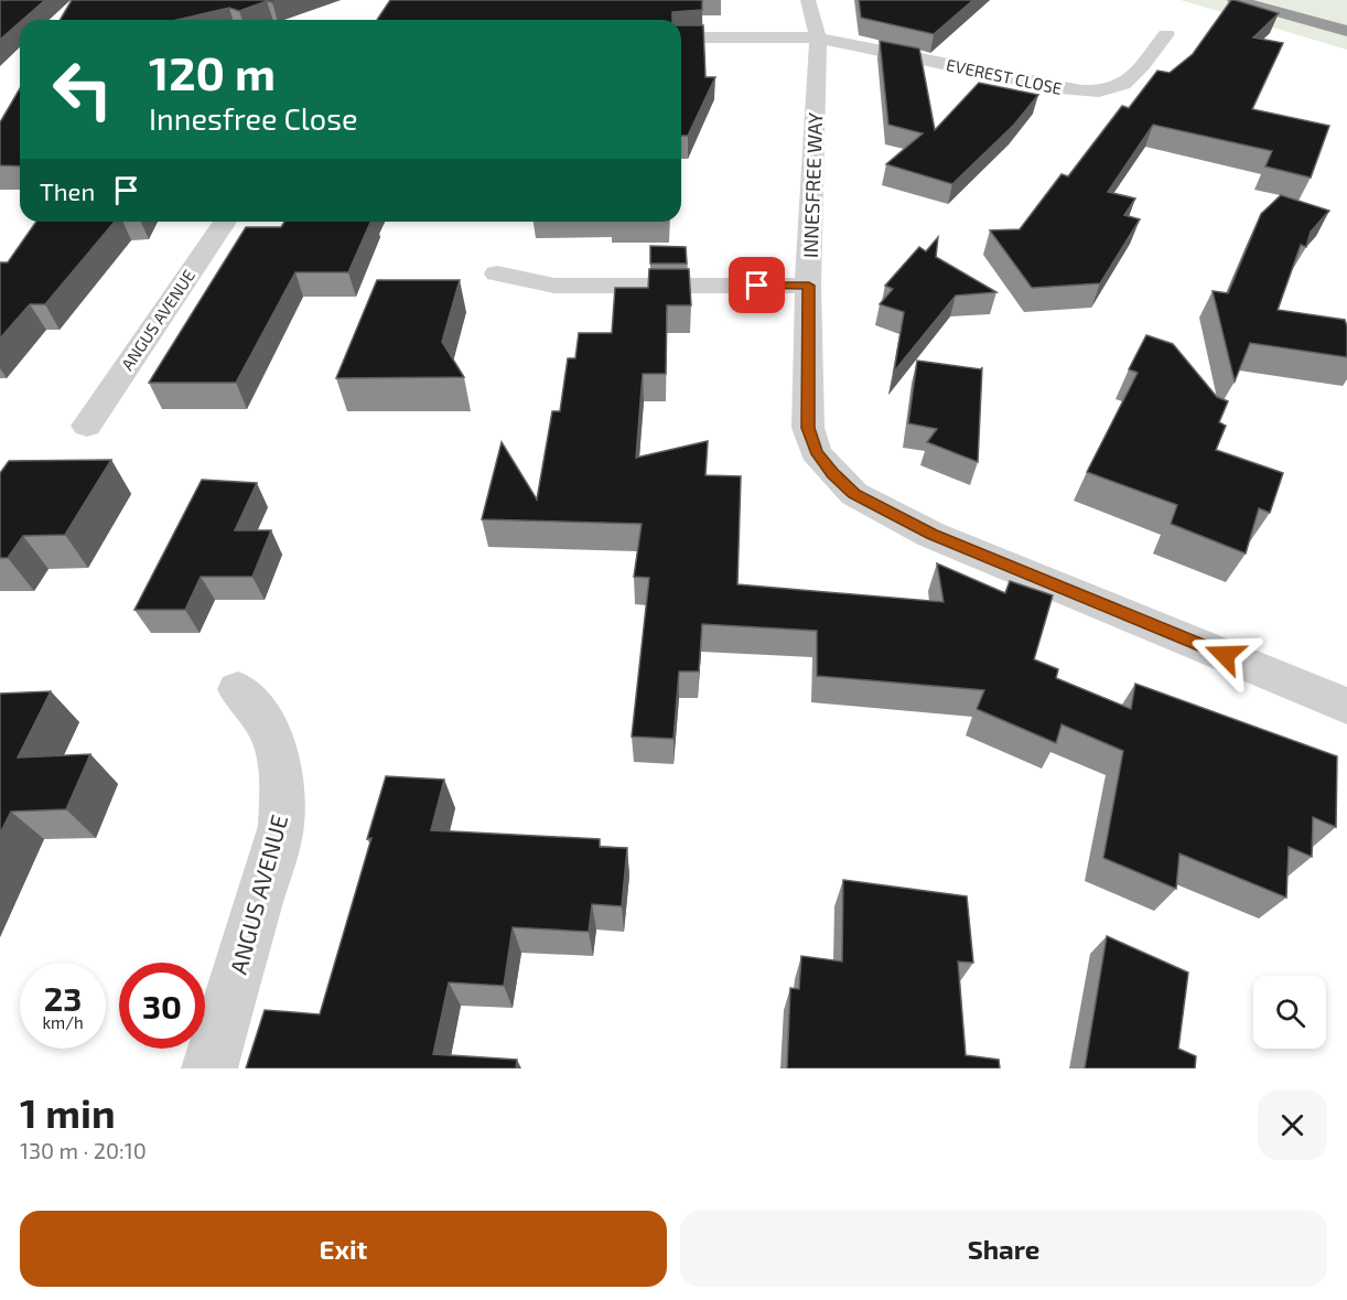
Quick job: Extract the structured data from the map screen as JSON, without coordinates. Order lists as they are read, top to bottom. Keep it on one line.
{"streets":{"street":["EVEREST CLOSE","INNESFREE WAY","ANGUS AVENUE"]},"crossings":[["EVEREST CLOSE","INNESFREE WAY"]],"page":{"turn":["120 m","Innesfree Close"],"then":"Then","speed":"23 km/h","limit":"30","heading":["1 min","130 m · 20:10"],"buttons":["Exit","Share"]}}
